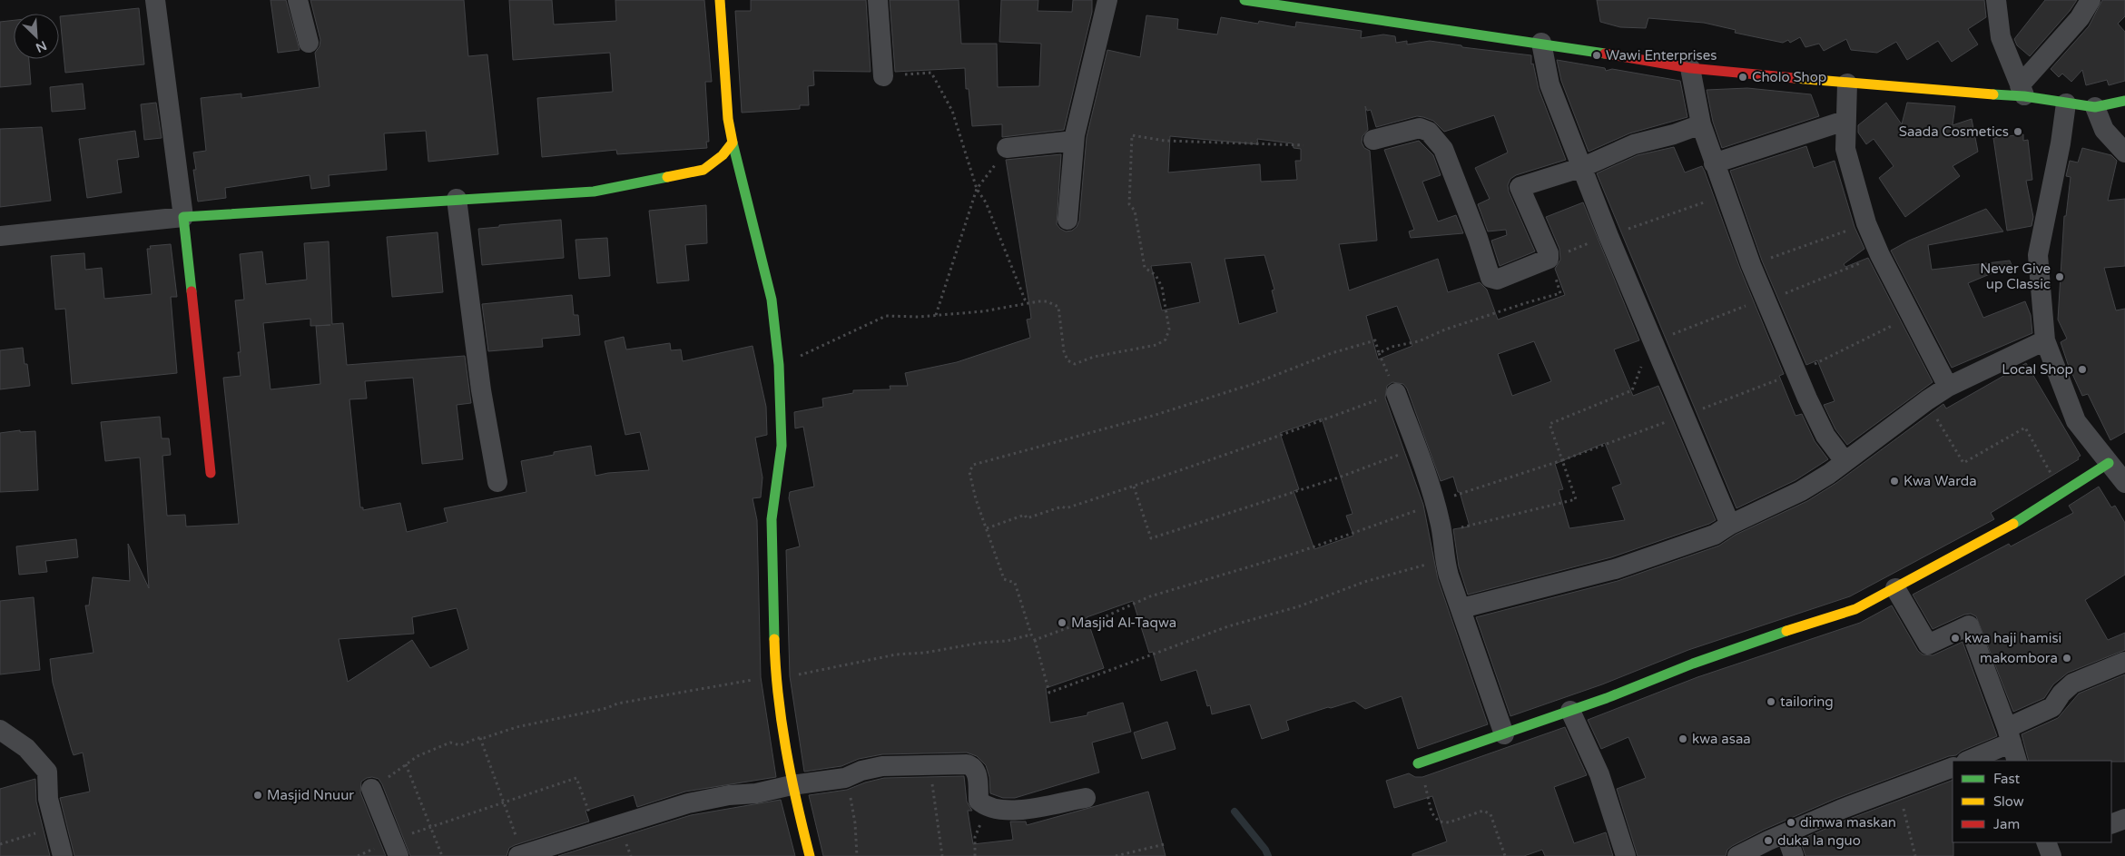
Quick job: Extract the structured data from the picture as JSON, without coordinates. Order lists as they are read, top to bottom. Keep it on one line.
{"places":["Wawi Enterprises","Cholo Shop","Saada Cosmetics","Never Give up Classic","Local Shop","Kwa Warda","Masjid Al-Taqwa","kwa haji hamisi","makombora","tailoring","kwa asaa","Masjid Nnuur","dimwa maskan","duka la nguo"],"legend":["Fast","Slow","Jam"],"north":"bottom right"}
